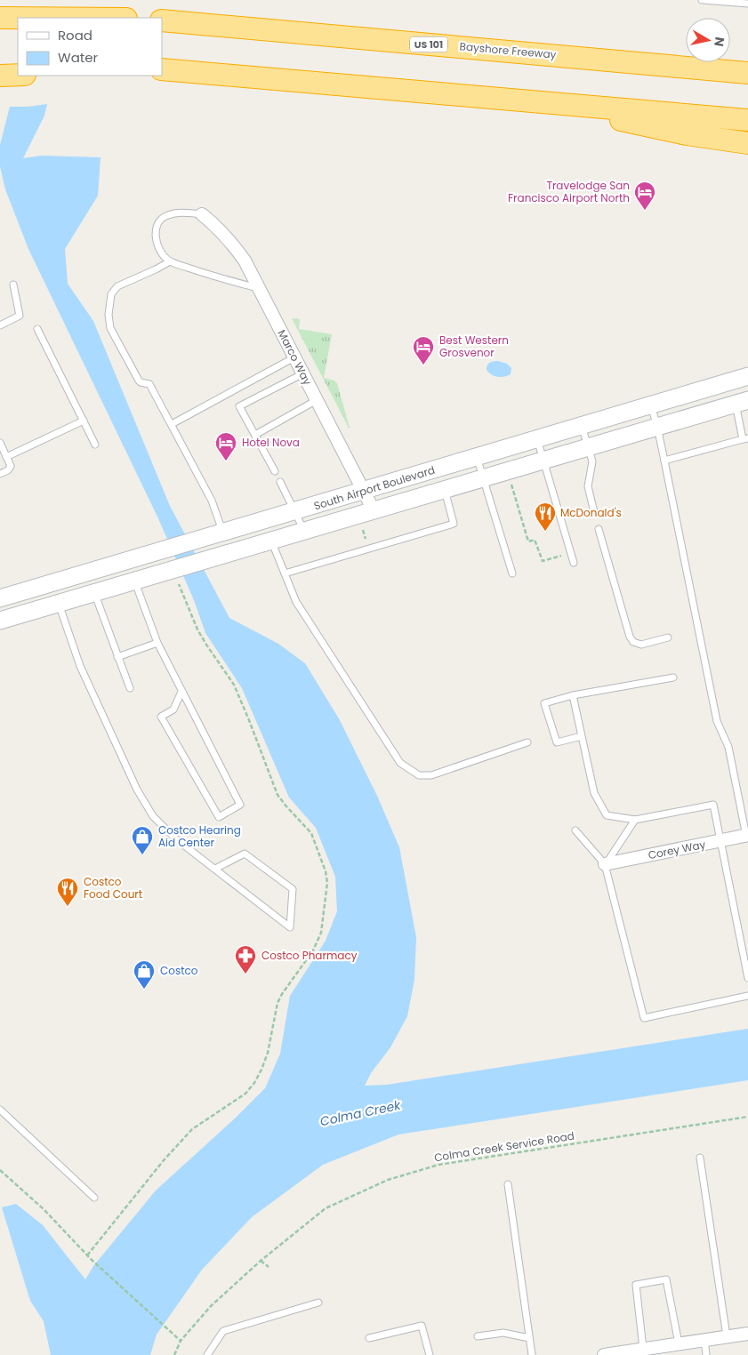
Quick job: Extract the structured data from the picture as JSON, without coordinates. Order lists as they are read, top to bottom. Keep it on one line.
{"streets":{"highway":["US 101","Bayshore Freeway"],"street":["Marco Way","South Airport Boulevard","Corey Way"],"path":["Colma Creek Service Road"]},"crossings":[["Marco Way","South Airport Boulevard"]],"water":["Colma Creek"],"places":{"hotel":["Travelodge San Francisco Airport North","Best Western Grosvenor","Hotel Nova"],"restaurant":["McDonald's","Costco Food Court"],"shop":["Costco Hearing Aid Center","Costco"],"pharmacy":["Costco Pharmacy"]},"legend":["Road","Water"],"north":"right"}
